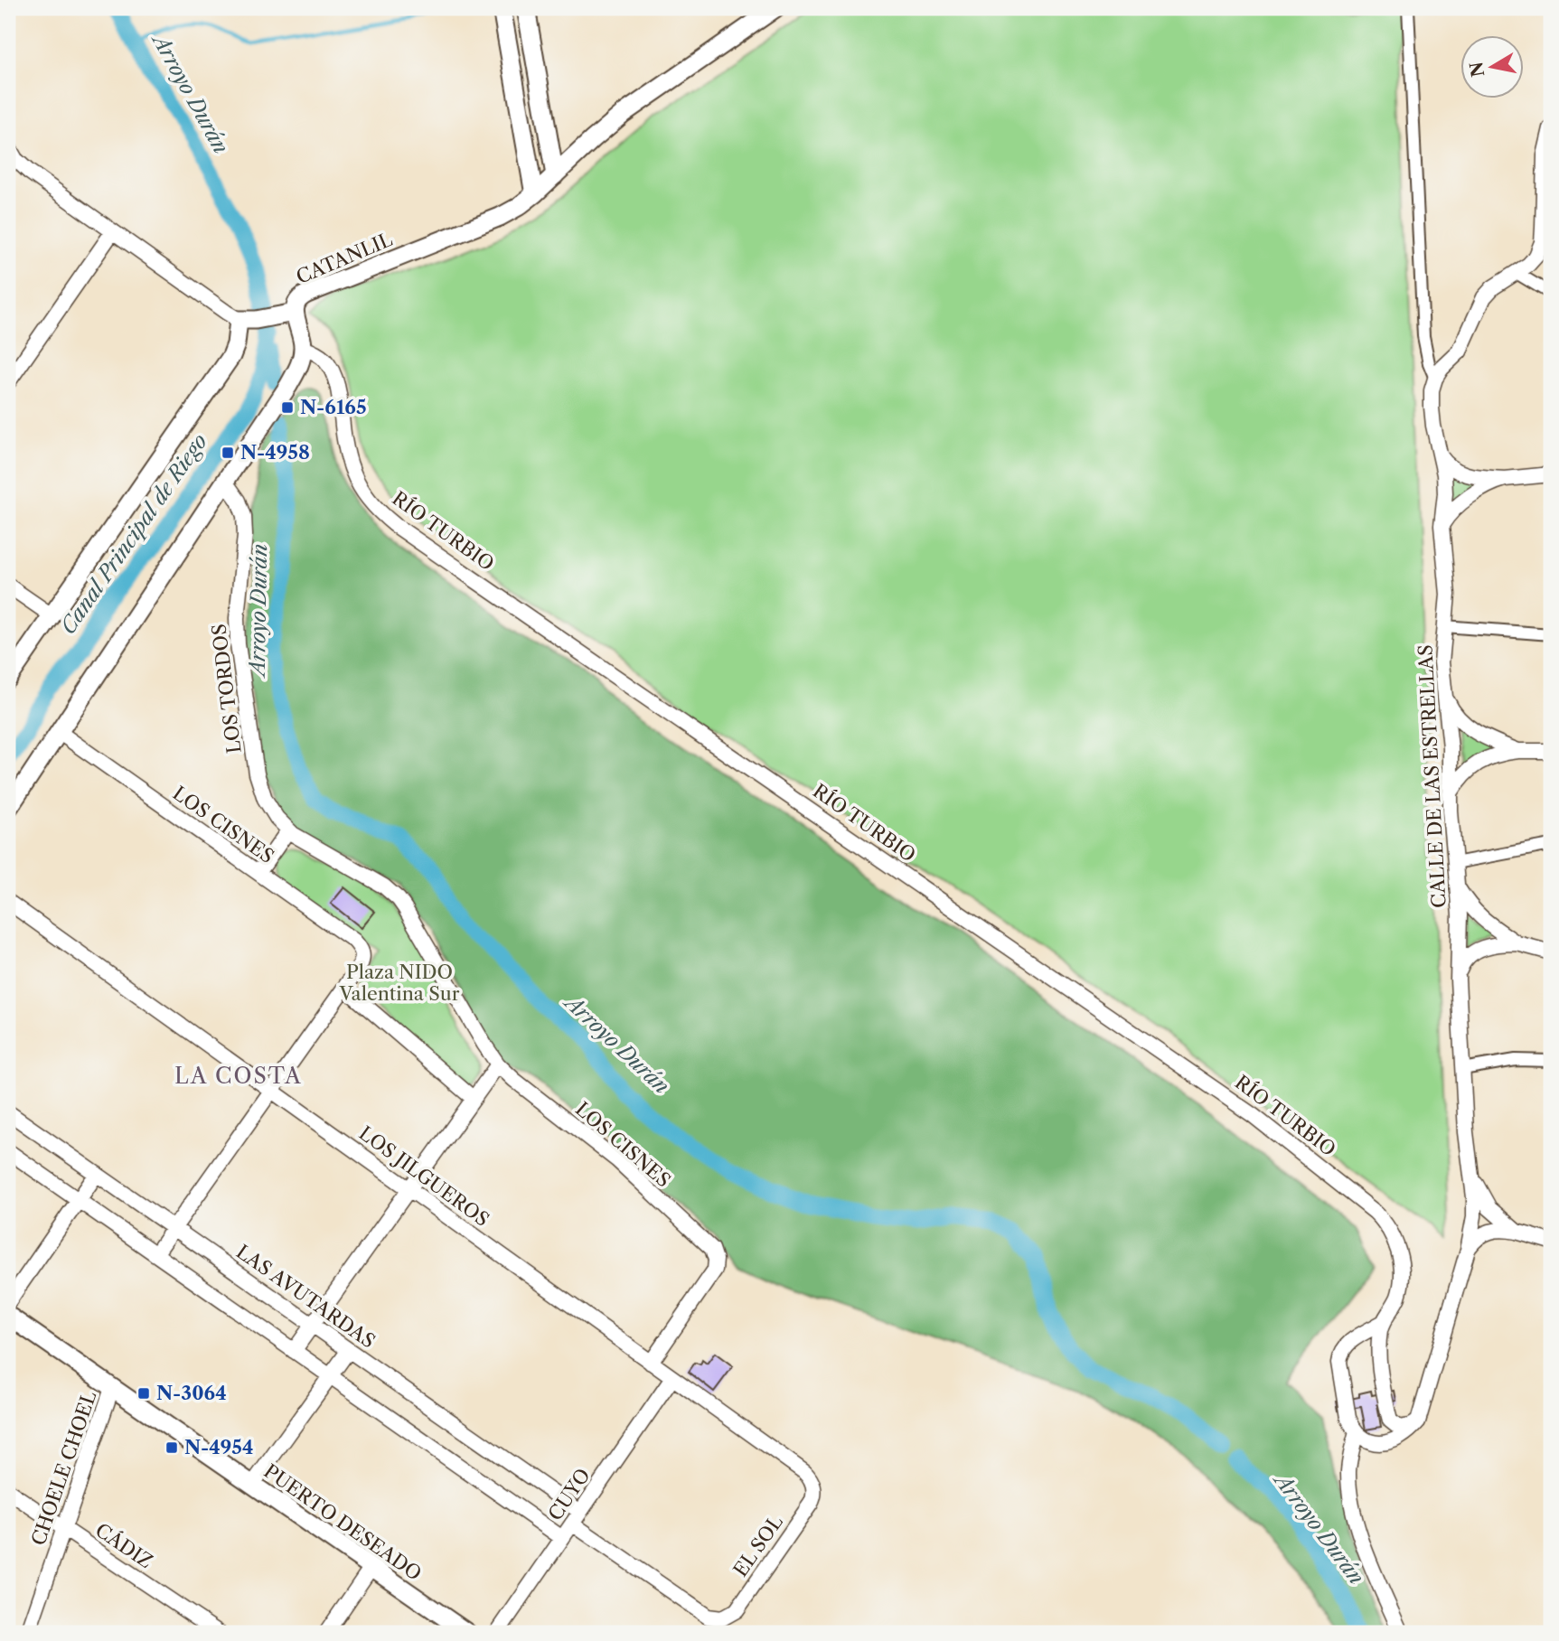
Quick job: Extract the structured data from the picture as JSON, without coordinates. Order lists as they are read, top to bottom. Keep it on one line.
{"streets":{"street":["CATANLIL","RÍO TURBIO","LOS TORDOS","CALLE DE LAS ESTRELLAS","LOS CISNES","LOS JILGUEROS","LAS AVUTARDAS","CHOELE CHOEL","CUYO","PUERTO DESEADO","CÁDIZ","EL SOL"]},"crossings":[["CATANLIL","RÍO TURBIO"],["LOS TORDOS","LOS CISNES"],["LOS CISNES","LOS JILGUEROS"],["LOS JILGUEROS","CUYO"],["LOS JILGUEROS","EL SOL"],["LAS AVUTARDAS","CUYO"],["LAS AVUTARDAS","EL SOL"],["CHOELE CHOEL","PUERTO DESEADO"],["CHOELE CHOEL","CÁDIZ"]],"districts":["LA COSTA"],"water":["Arroyo Durán","Canal Principal de Riego"],"parks":["Plaza NIDO Valentina Sur"],"places":{"transit":["N-6165","N-4958","N-3064","N-4954"]},"north":"left"}
